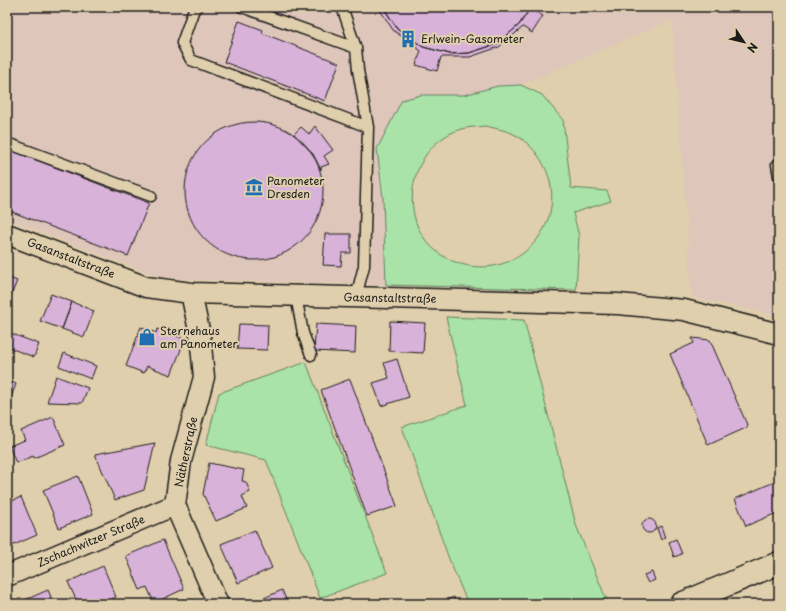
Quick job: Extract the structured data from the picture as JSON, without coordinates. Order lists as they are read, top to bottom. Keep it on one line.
{"streets":{"street":["Gasanstaltstraße","Nätherstraße","Zschachwitzer Straße"]},"crossings":[["Gasanstaltstraße","Nätherstraße"],["Nätherstraße","Zschachwitzer Straße"]],"places":{"building":["Erlwein-Gasometer"],"museum":["Panometer Dresden"],"shop":["Sternehaus am Panometer"]},"north":"bottom right"}
